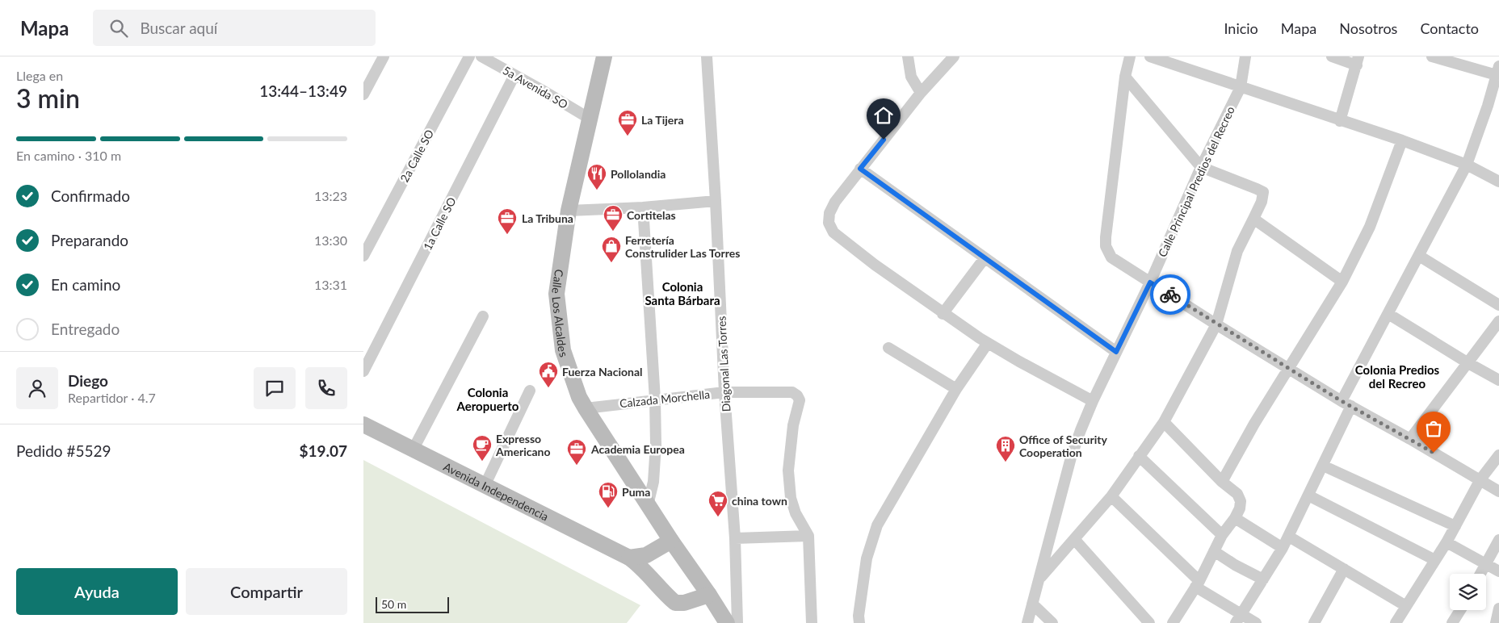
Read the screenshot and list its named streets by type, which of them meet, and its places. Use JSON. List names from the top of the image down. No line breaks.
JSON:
{"streets":{"main road":["Calle Los Alcaldes","Avenida Independencia"],"street":["5a Avenida SO","2a Calle SO","Calle Principal Predios del Recreo","1a Calle SO","Diagonal Las Torres","Calzada Morchella"]},"crossings":[["5a Avenida SO","1a Calle SO"],["5a Avenida SO","Calle Los Alcaldes"],["Calle Los Alcaldes","Calzada Morchella"],["Calle Los Alcaldes","Avenida Independencia"],["Diagonal Las Torres","Calzada Morchella"]],"districts":["Colonia Santa Bárbara","Colonia Predios del Recreo","Colonia Aeropuerto"],"places":{"office":["La Tijera","Cortitelas","La Tribuna","Academia Europea"],"restaurant":["Pollolandia"],"shop":["Ferretería Construlider Las Torres"],"public building":["Fuerza Nacional"],"cafe":["Expresso Americano"],"building":["Office of Security Cooperation"],"fuel station":["Puma"],"supermarket":["china town"]},"scale_bar":"50 m","page":{"header":"Mapa","search":"Buscar aquí","nav":["Inicio","Mapa","Nosotros","Contacto"],"heading":["3 min","Llega en","13:44–13:49"],"panel":["Diego","Repartidor · 4.7","Pedido #5529","$19.07"],"bar":"En camino · 310 m","list":[["Confirmado","13:23"],["Preparando","13:30"],["En camino","13:31"],"Entregado"],"buttons":["Ayuda","Compartir"],"scale":"50 m"}}
